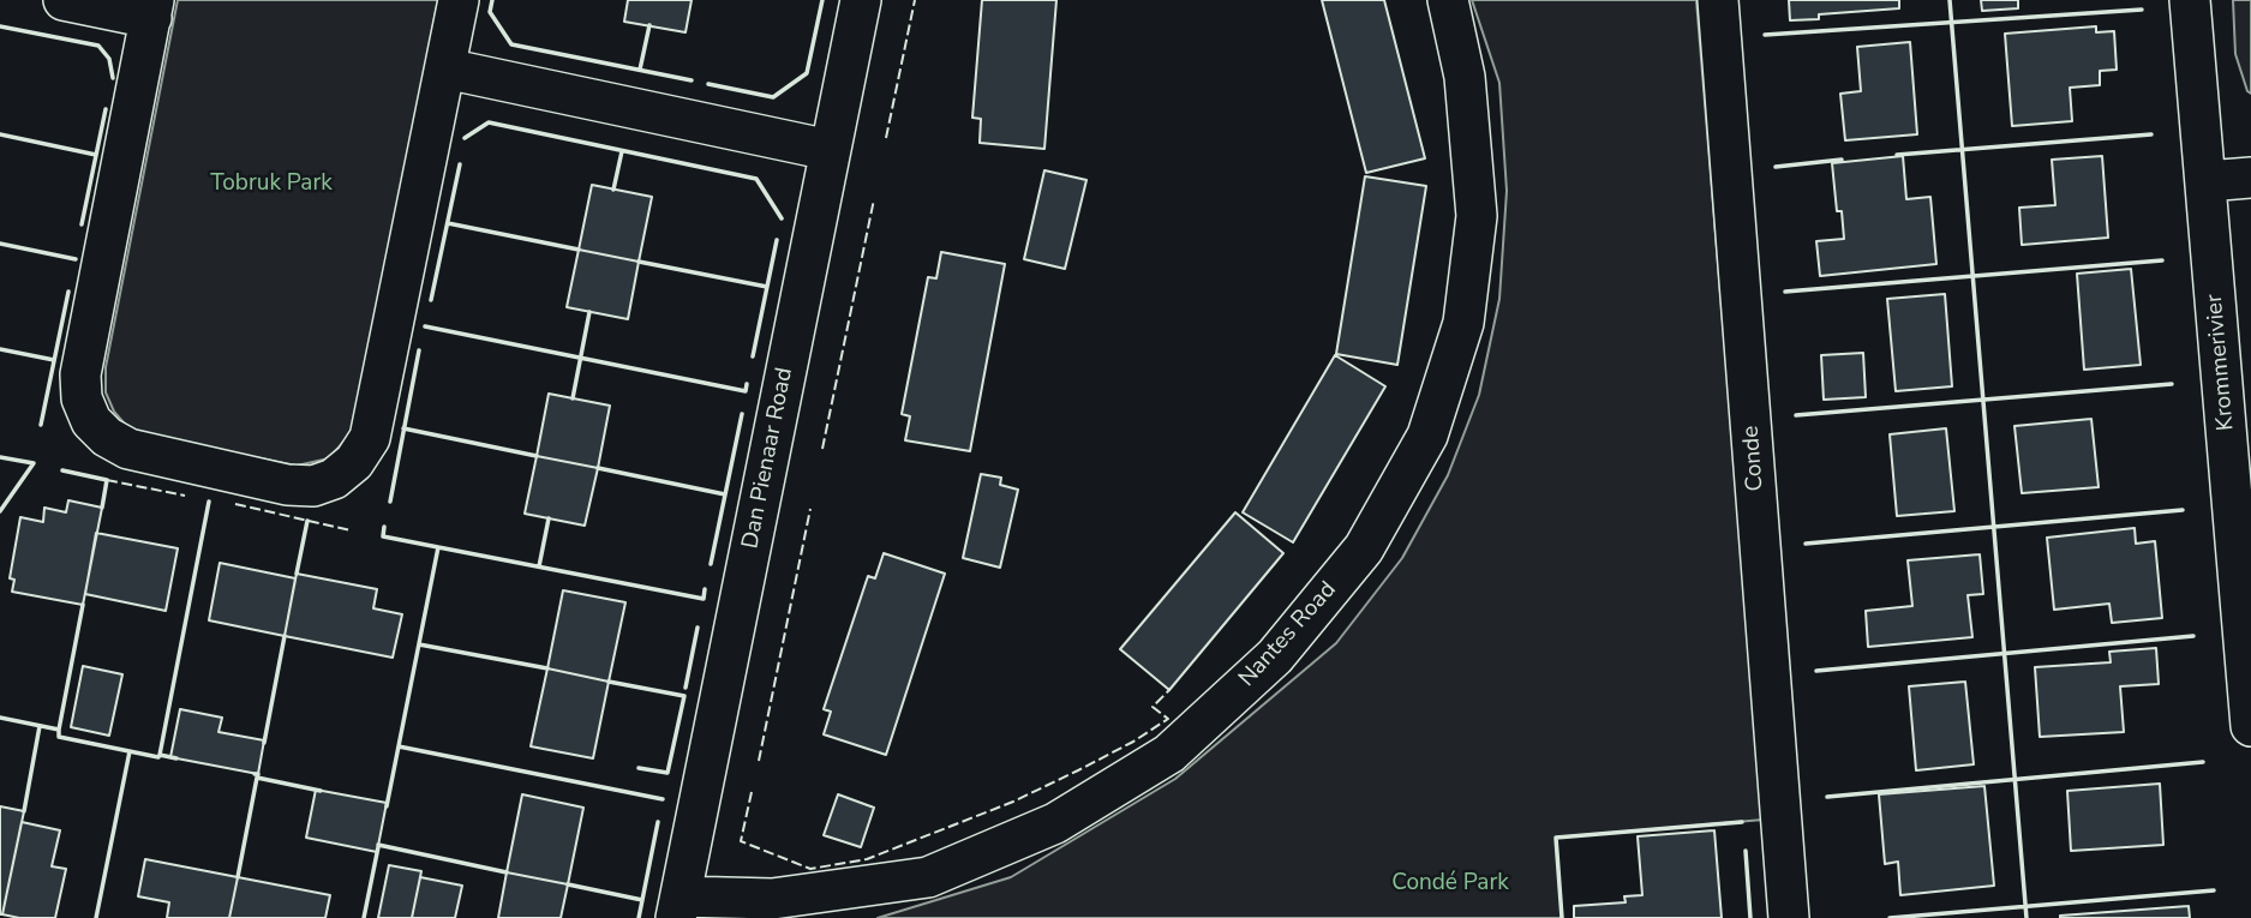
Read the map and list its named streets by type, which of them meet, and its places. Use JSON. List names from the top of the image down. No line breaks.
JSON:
{"streets":{"street":["Krommerivier","Dan Pienaar Road","Conde","Nantes Road"]},"crossings":[["Dan Pienaar Road","Nantes Road"]],"parks":["Tobruk Park","Condé Park"]}
